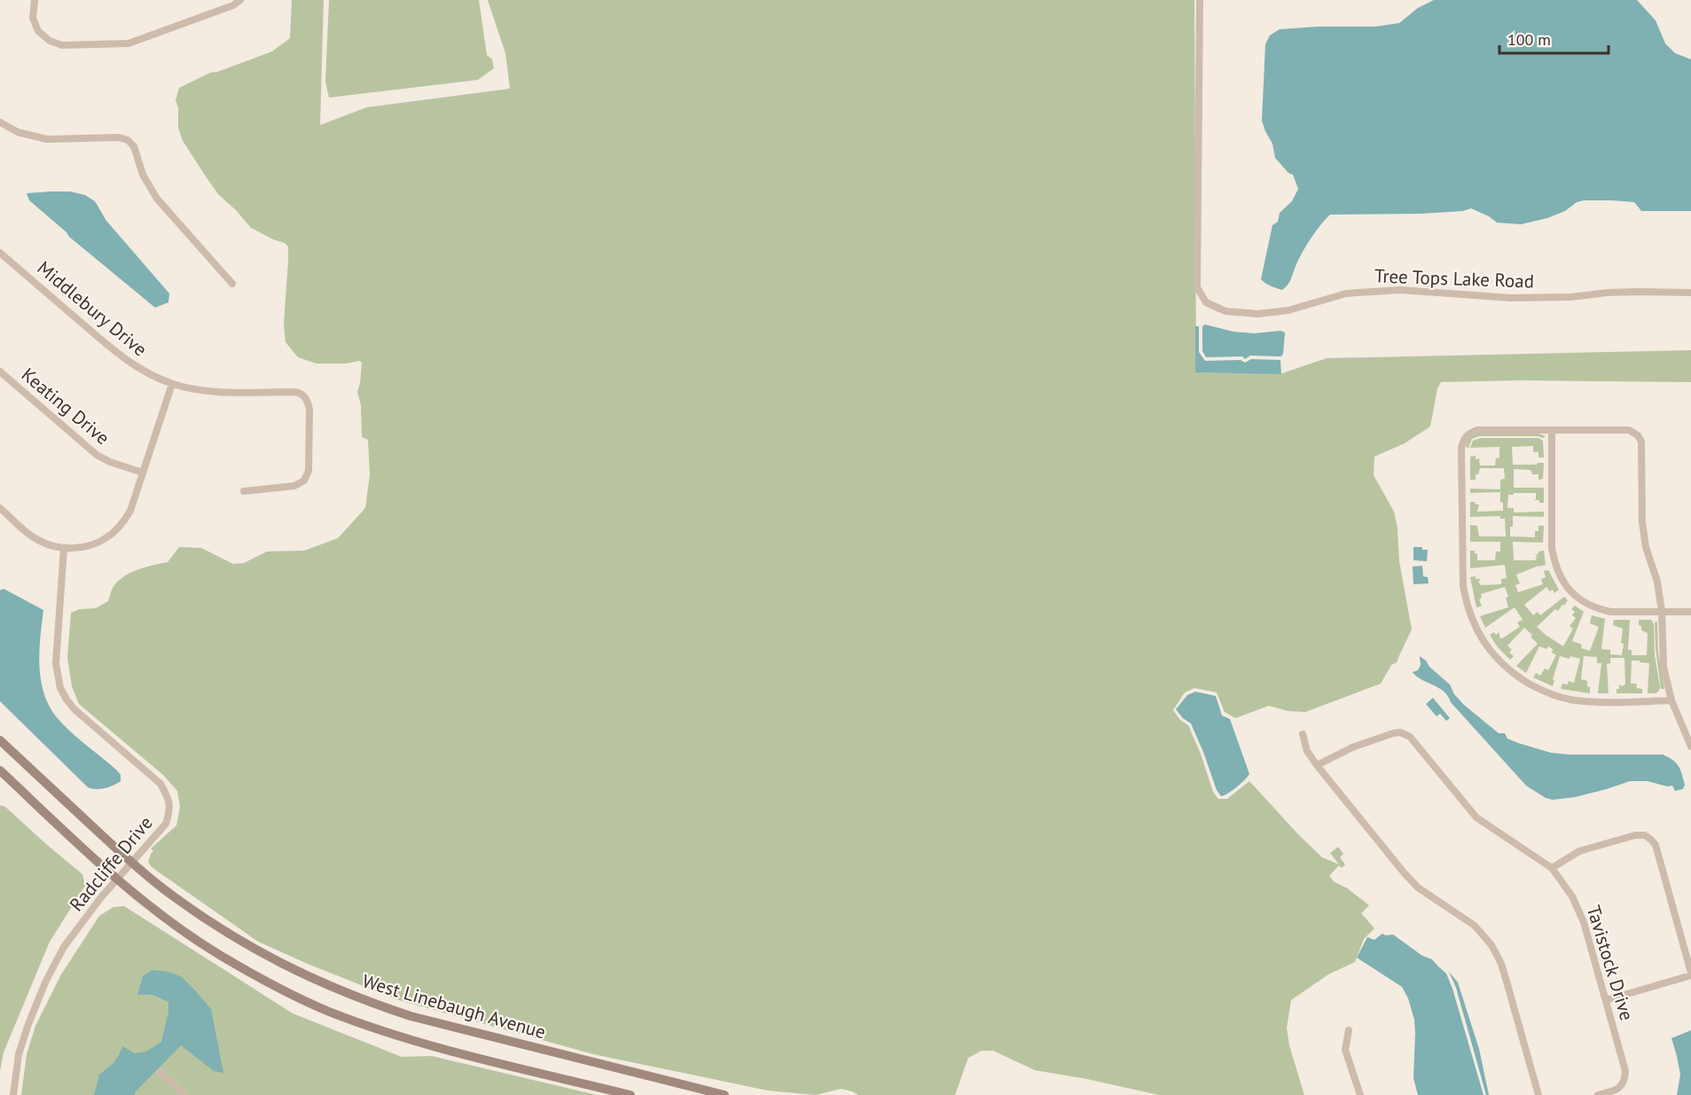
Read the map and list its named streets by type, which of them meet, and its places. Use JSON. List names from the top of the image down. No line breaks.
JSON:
{"streets":{"main road":["West Linebaugh Avenue"],"street":["Tree Tops Lake Road","Middlebury Drive","Keating Drive","Radcliffe Drive","Tavistock Drive"]},"crossings":[["Radcliffe Drive","West Linebaugh Avenue"]],"scale_bar":"100 m"}
